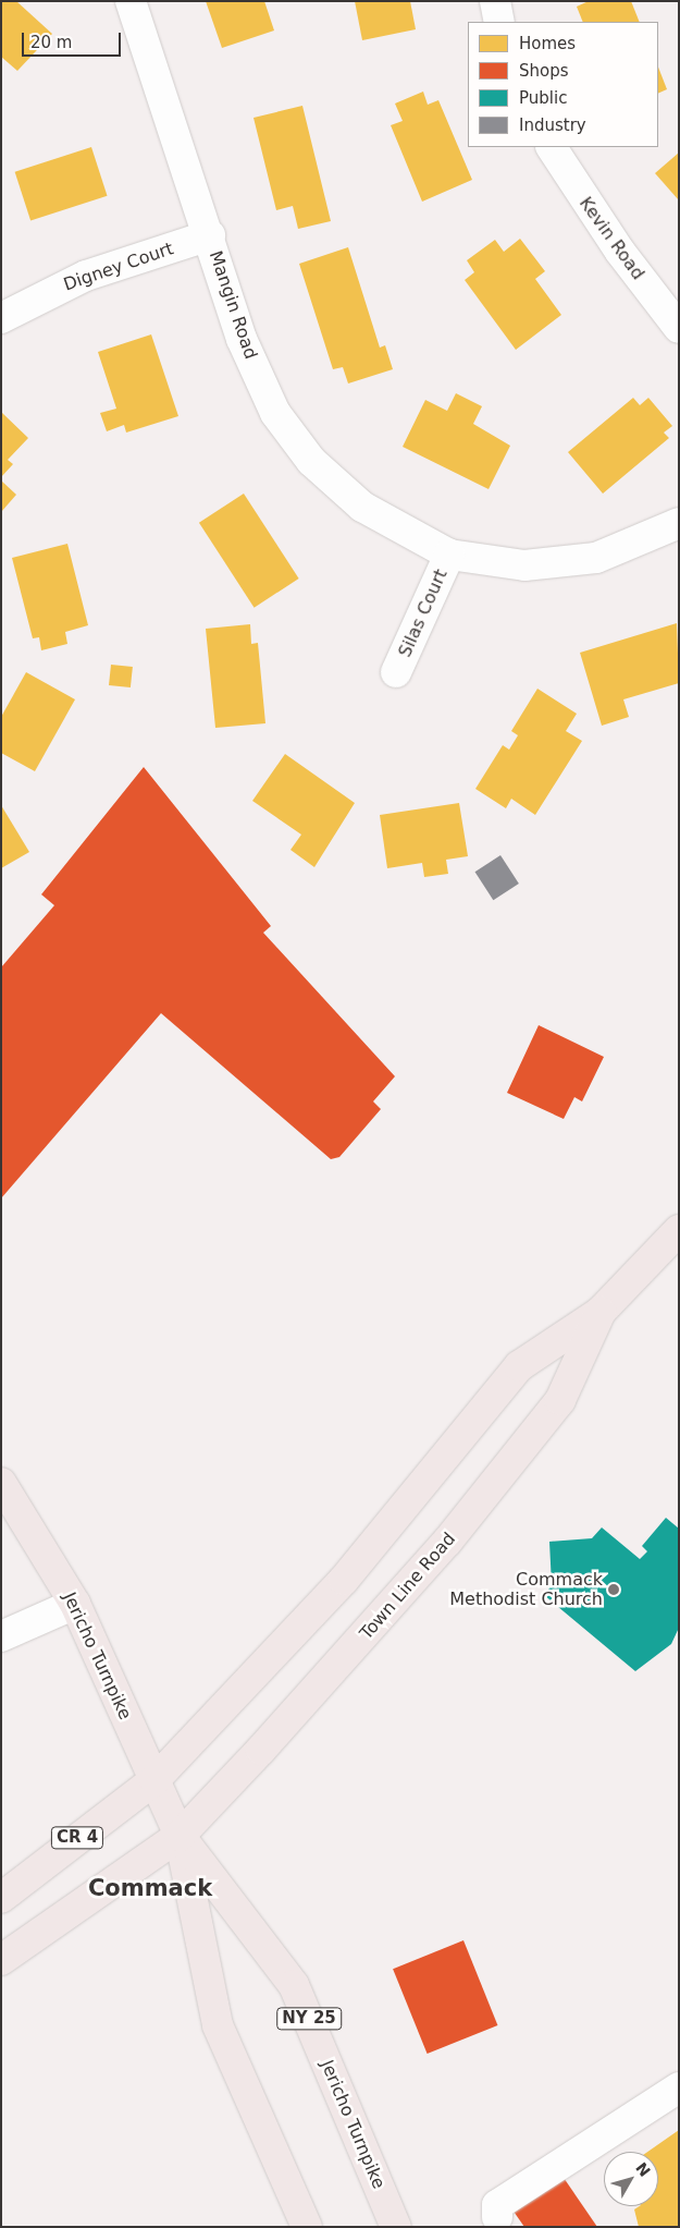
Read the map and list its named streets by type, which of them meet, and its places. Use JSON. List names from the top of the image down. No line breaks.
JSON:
{"streets":{"main road":["Town Line Road","Jericho Turnpike","CR 4","NY 25"],"street":["Kevin Road","Digney Court","Mangin Road","Silas Court"]},"crossings":[["Digney Court","Mangin Road"],["Mangin Road","Silas Court"],["Town Line Road","Jericho Turnpike"],["Town Line Road","CR 4"],["Jericho Turnpike","CR 4"]],"districts":["Commack"],"places":["Commack Methodist Church"],"legend":["Homes","Shops","Public","Industry"],"scale_bar":"20 m","north":"top right"}
